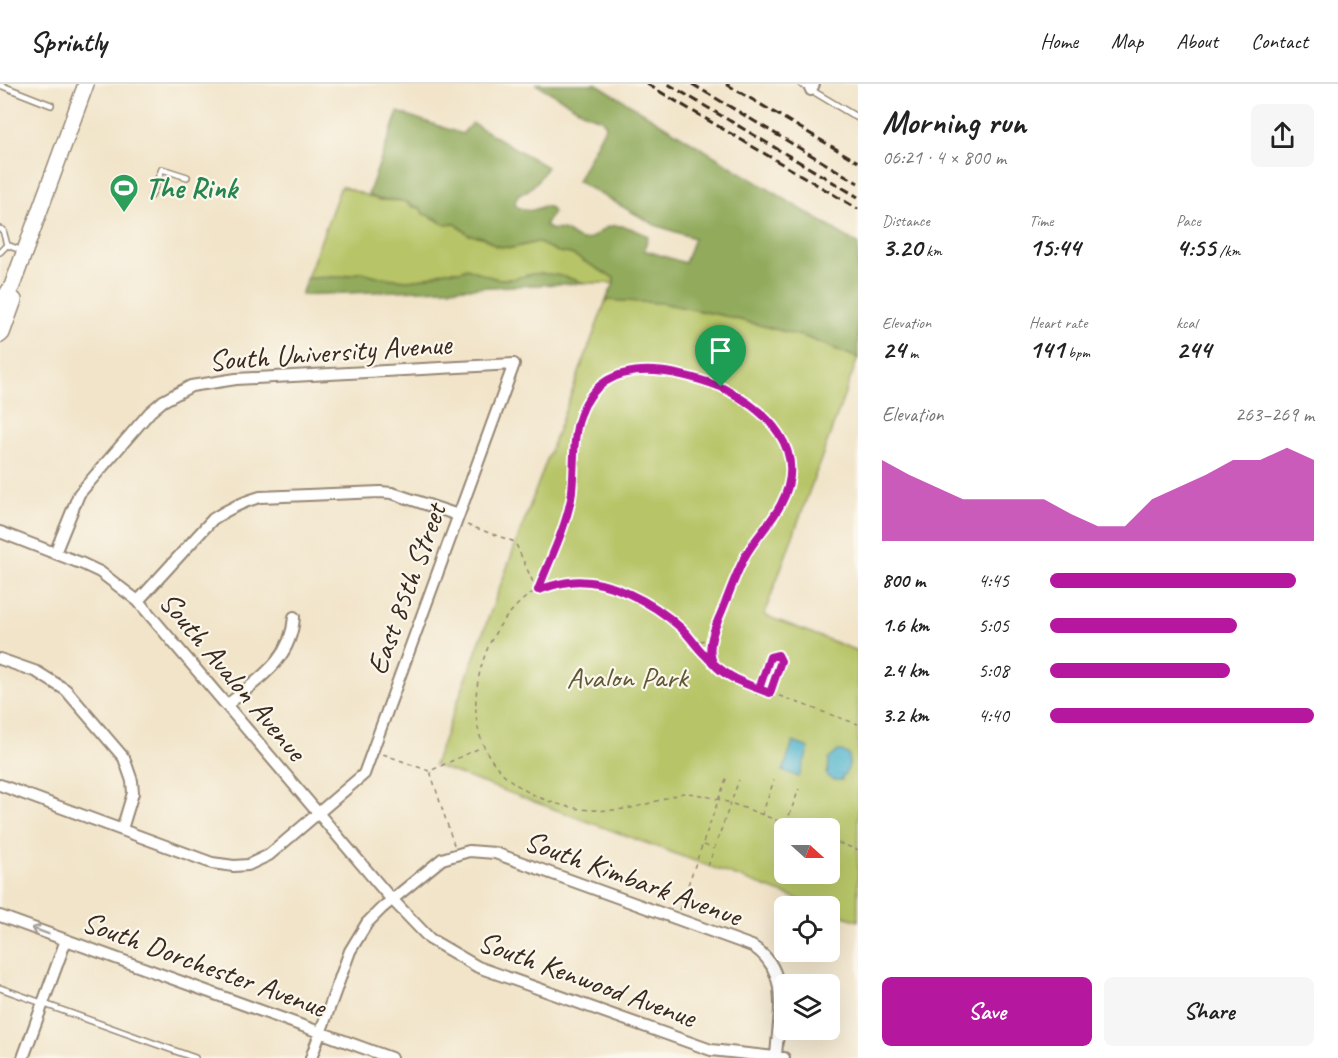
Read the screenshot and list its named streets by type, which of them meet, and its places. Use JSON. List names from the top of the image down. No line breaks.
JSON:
{"streets":{"street":["South University Avenue","East 85th Street","South Avalon Avenue","South Kimbark Avenue","South Dorchester Avenue","South Kenwood Avenue"]},"crossings":[["South University Avenue","East 85th Street"],["South University Avenue","South Avalon Avenue"],["East 85th Street","South Avalon Avenue"],["South Avalon Avenue","South Kimbark Avenue"],["South Avalon Avenue","South Kenwood Avenue"],["South Kimbark Avenue","South Kenwood Avenue"]],"parks":["Avalon Park"],"places":{"sports":["The Rink"]},"north":"right","page":{"header":"Sprintly","nav":["Home","Map","About","Contact"],"heading":["Morning run","06:21 · 4 × 800 m"],"stats":[["Distance","3.20 km"],["Time","15:44"],["Pace","4:55 /km"],["Elevation","24 m"],["Heart rate","141 bpm"],["kcal","244"]],"chart":["Elevation","263–269 m"],"list":[{"name":"800 m","note":"4:45"},{"name":"1.6 km","note":"5:05"},{"name":"2.4 km","note":"5:08"},{"name":"3.2 km","note":"4:40"}],"buttons":["Save","Share"]}}
